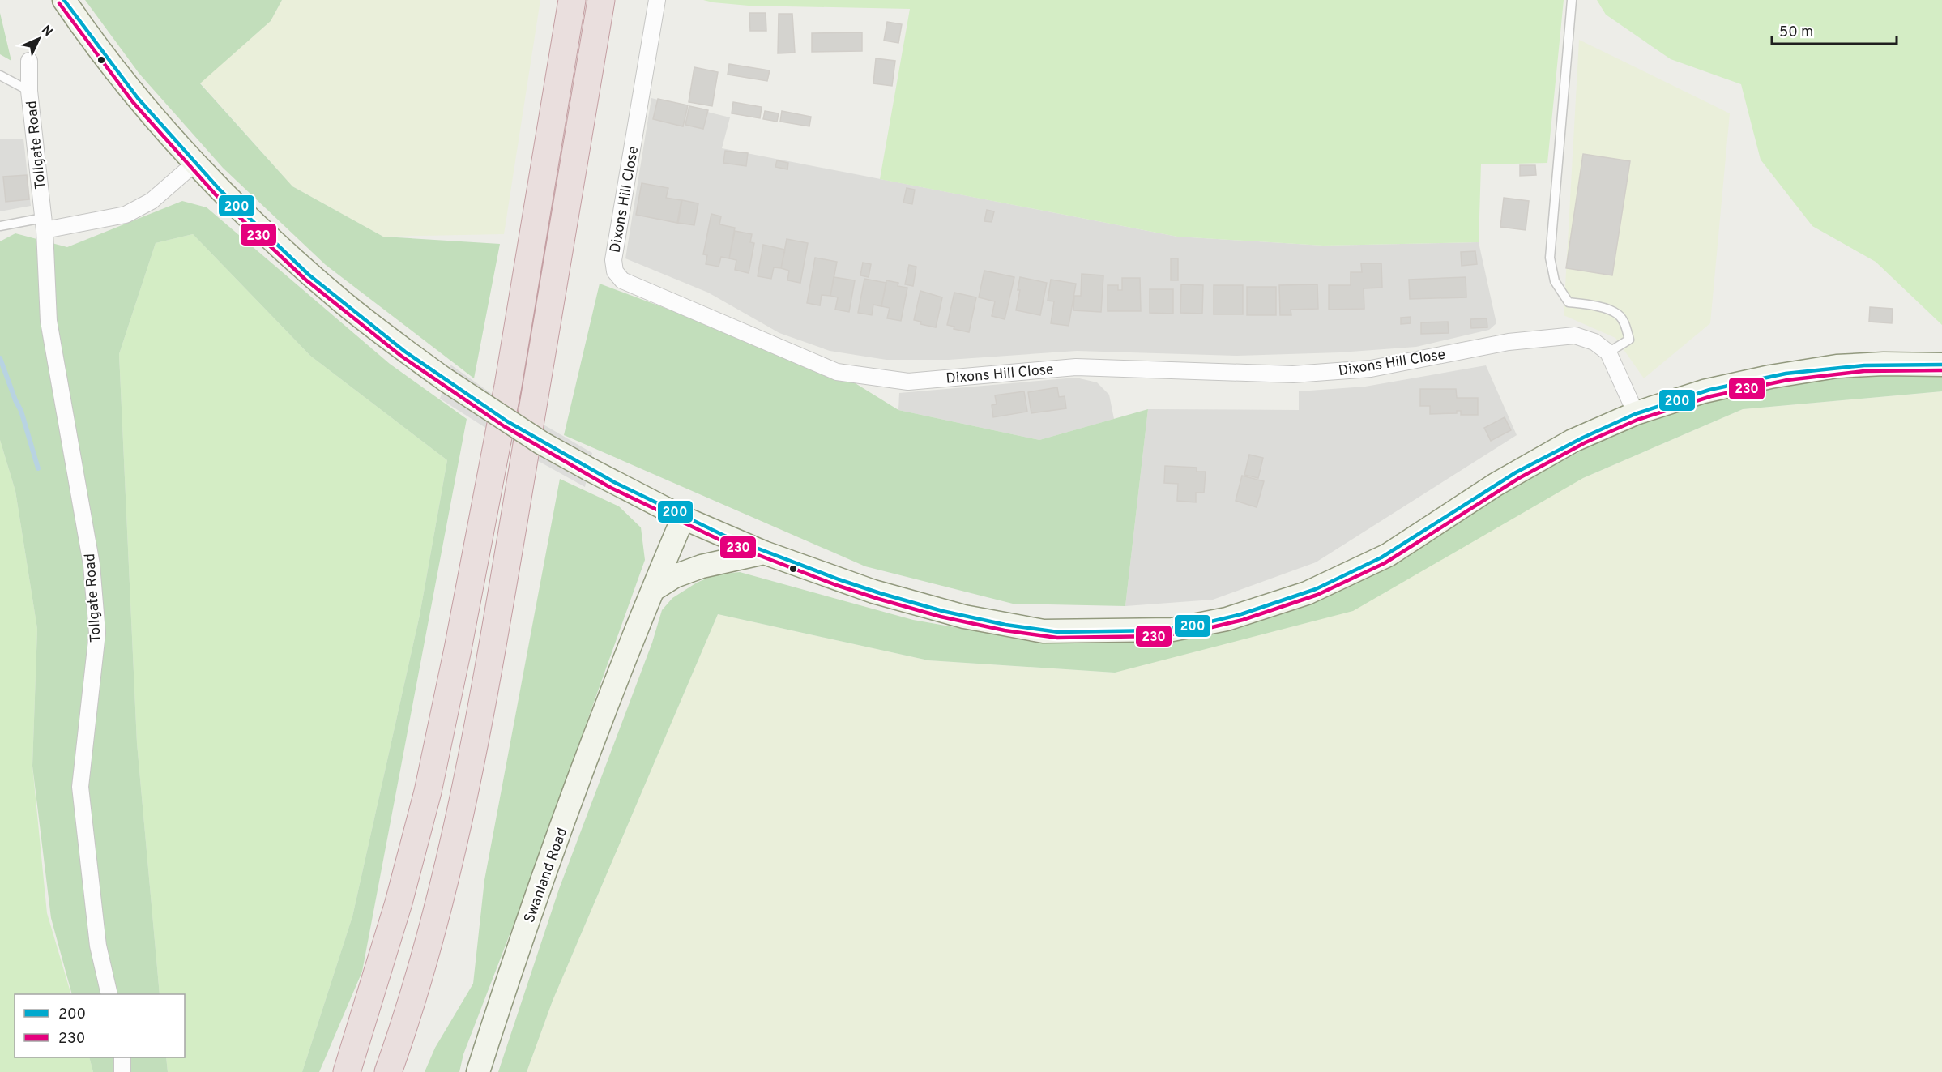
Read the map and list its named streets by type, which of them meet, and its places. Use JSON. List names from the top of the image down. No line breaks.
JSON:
{"streets":{"street":["Tollgate Road","Dixons Hill Close","Swanland Road"]},"lines":["transit line 200","transit line 230"],"legend":["200","230"],"scale_bar":"50 m","north":"top right"}
